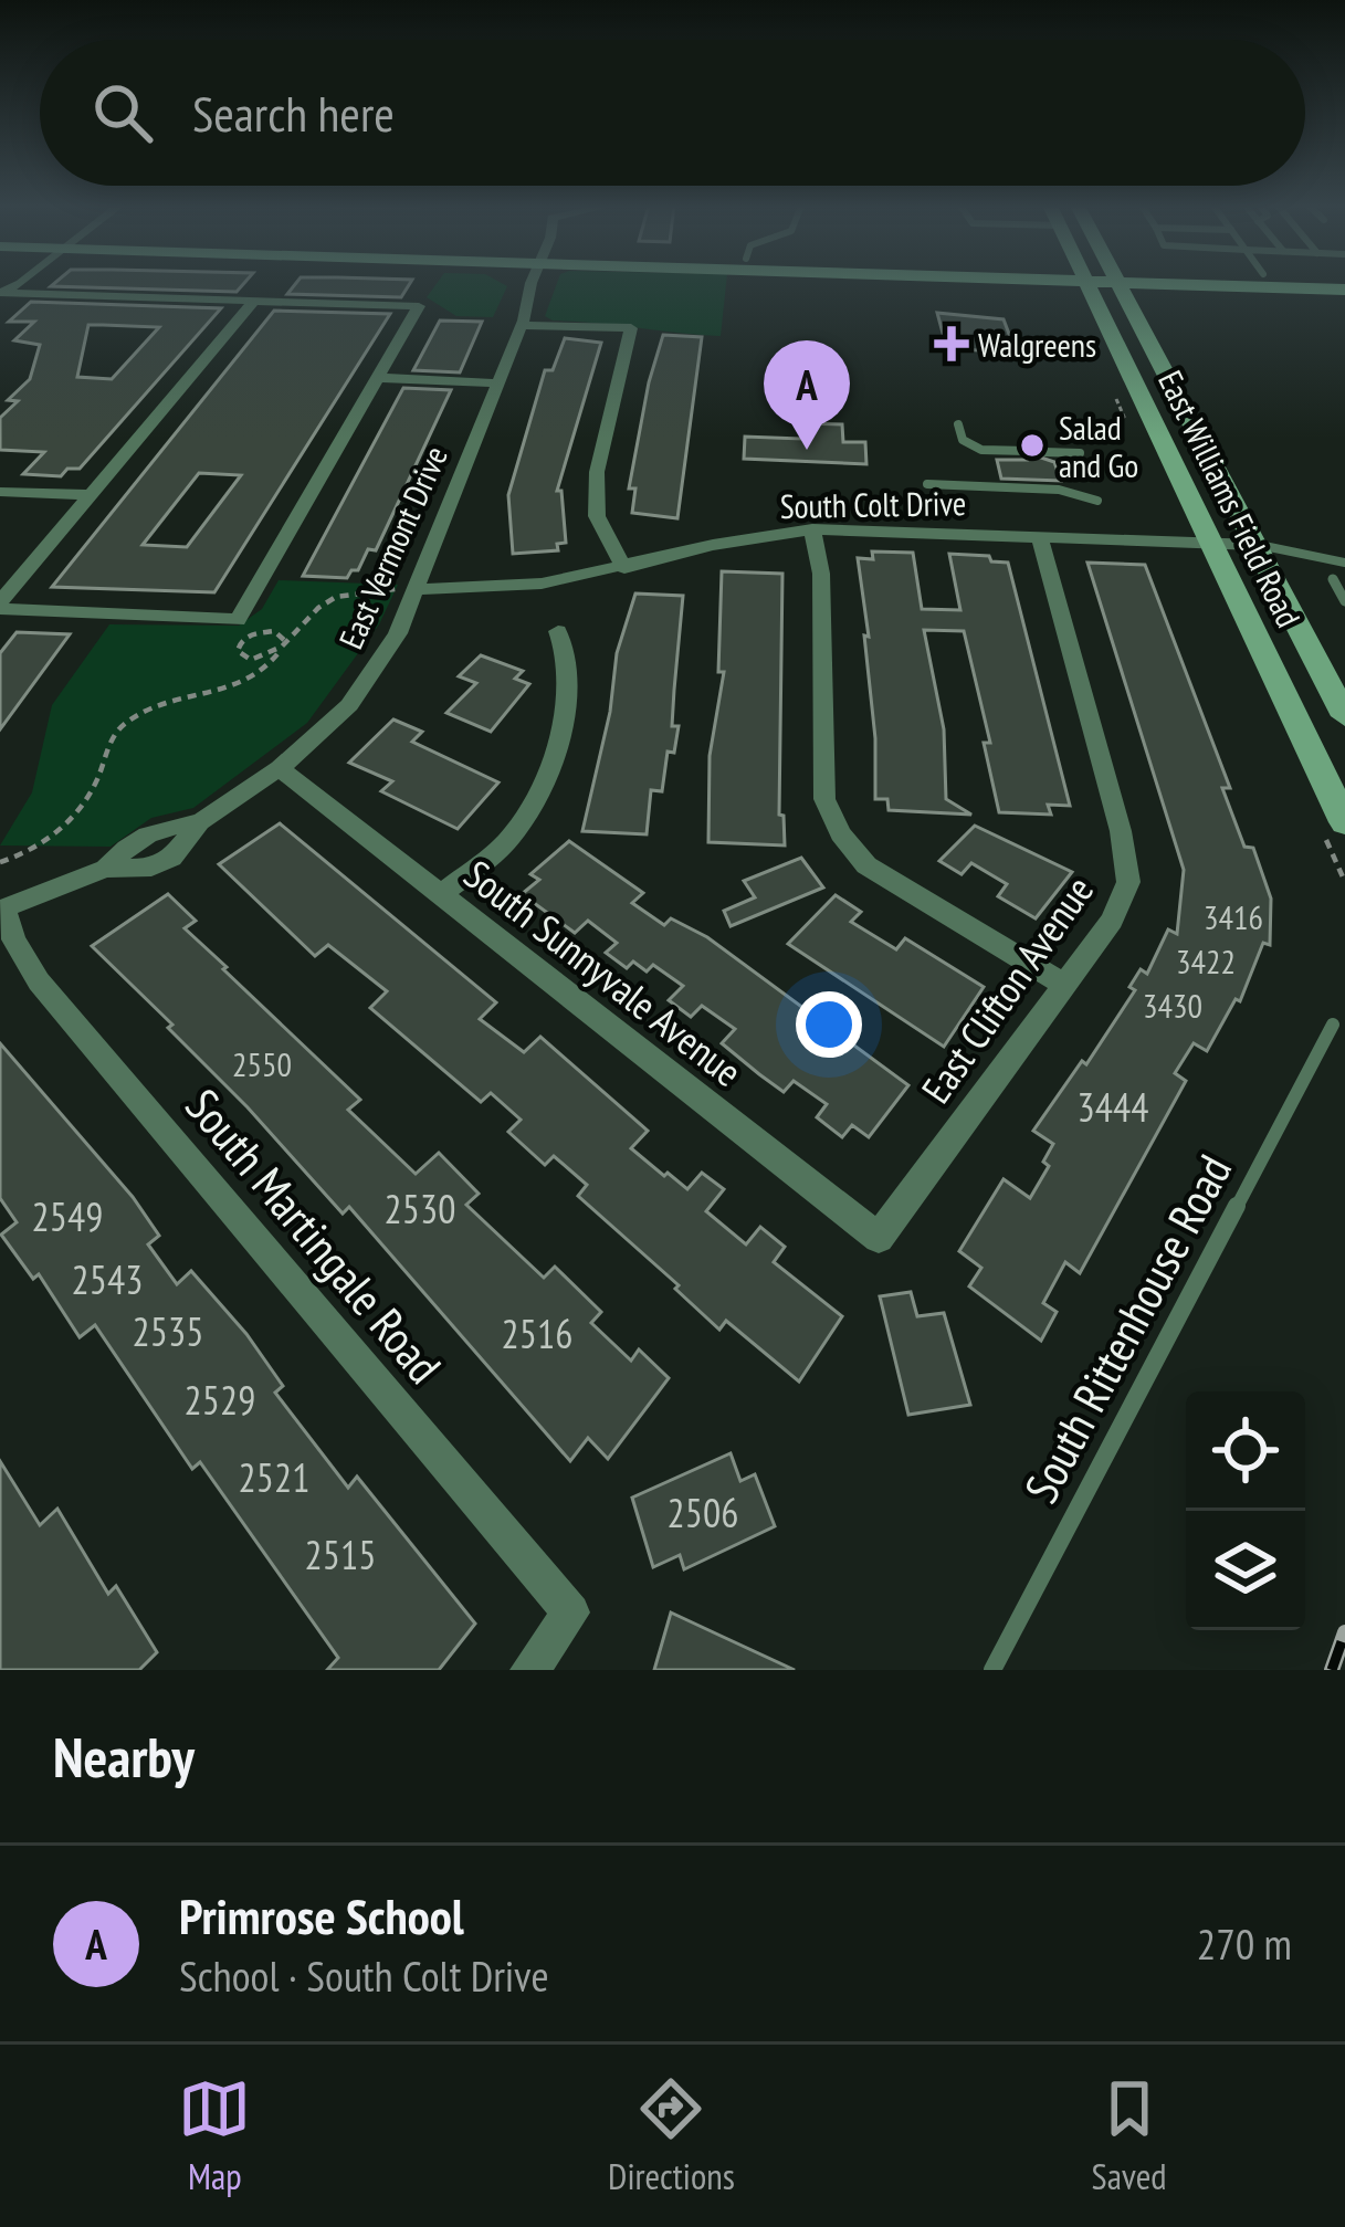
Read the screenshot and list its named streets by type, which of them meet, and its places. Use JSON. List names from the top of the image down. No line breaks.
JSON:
{"streets":{"main road":["East Williams Field Road"],"street":["South Colt Drive","East Vermont Drive","South Sunnyvale Avenue","East Clifton Avenue","South Martingale Road"],"lane":["South Rittenhouse Road"]},"crossings":[["East Williams Field Road","South Colt Drive"],["South Colt Drive","East Vermont Drive"],["South Colt Drive","East Clifton Avenue"],["East Vermont Drive","South Sunnyvale Avenue"],["East Vermont Drive","South Martingale Road"],["South Sunnyvale Avenue","East Clifton Avenue"]],"places":{"health":["Walgreens"],"other":["Salad and Go"]},"house_numbers":["3416","3422","3430","2550","3444","2530","2549","2543","2535","2516","2529","2521","2506","2515"],"page":{"search":"Search here","pins":"A","heading":"Nearby","list":[{"mark":"A","name":"Primrose School","note":"School · South Colt Drive","value":"270 m"}],"nav":["Map","Directions","Saved"]}}
